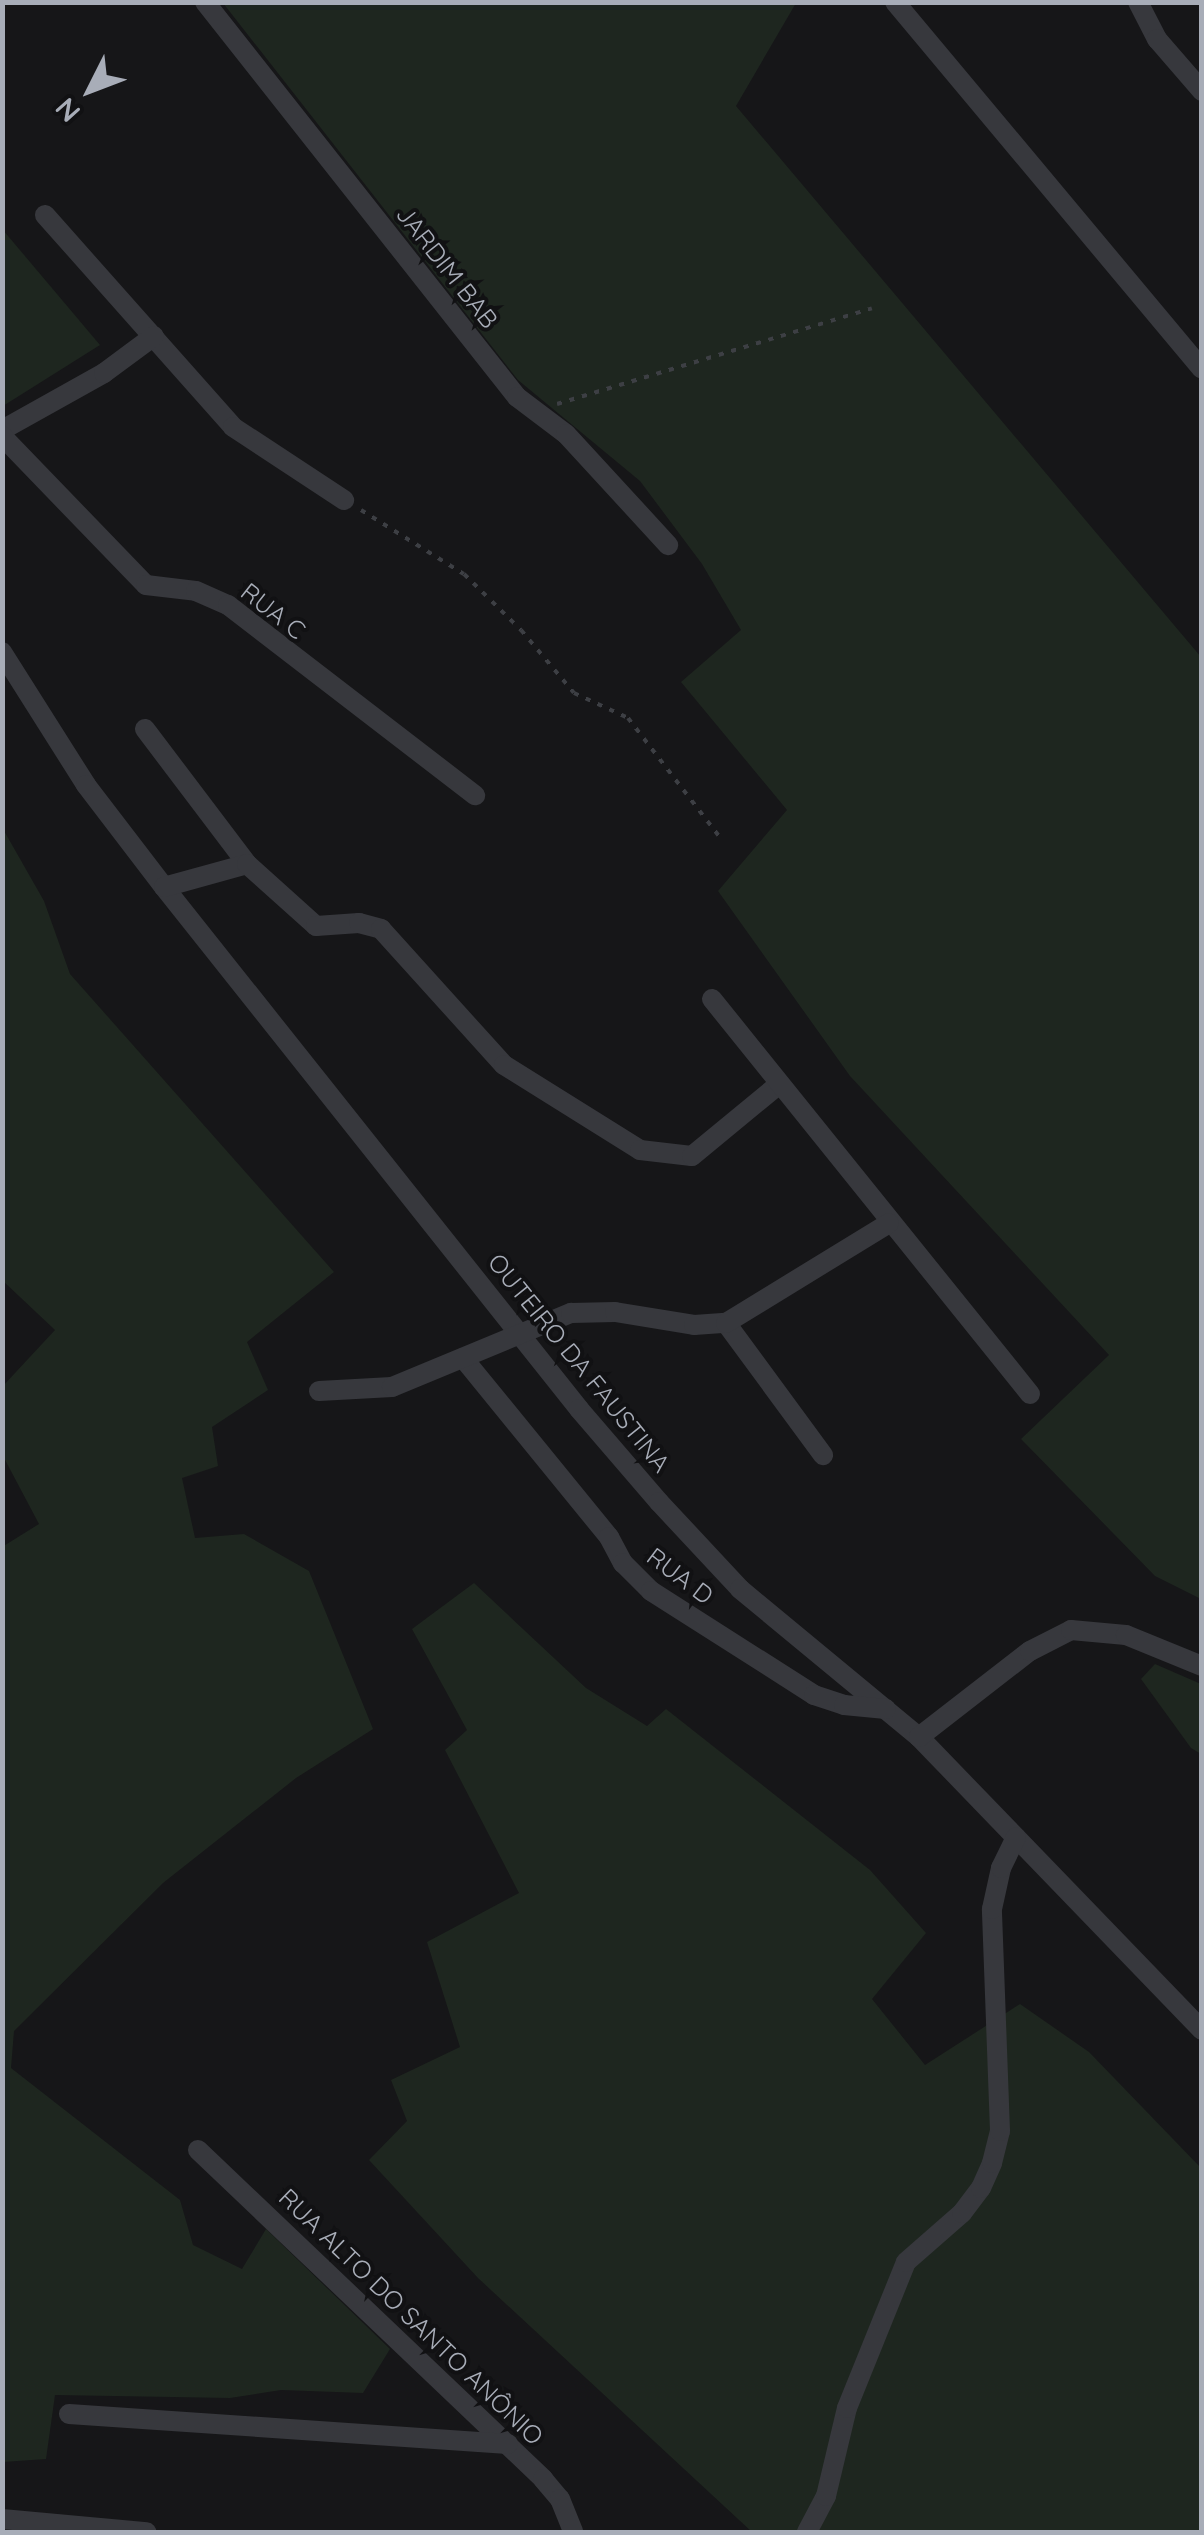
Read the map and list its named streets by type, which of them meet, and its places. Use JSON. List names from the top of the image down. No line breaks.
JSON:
{"streets":{"street":["JARDIM BAB","RUA C","OUTEIRO DA FAUSTINA","RUA D","RUA ALTO DO SANTO ANÔNIO"]},"crossings":[["OUTEIRO DA FAUSTINA","RUA D"]],"north":"bottom left"}
